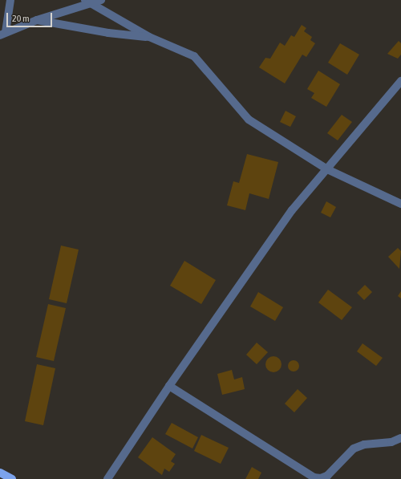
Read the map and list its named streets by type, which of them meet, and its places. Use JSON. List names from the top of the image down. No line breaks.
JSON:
{"scale_bar":"20 m"}
